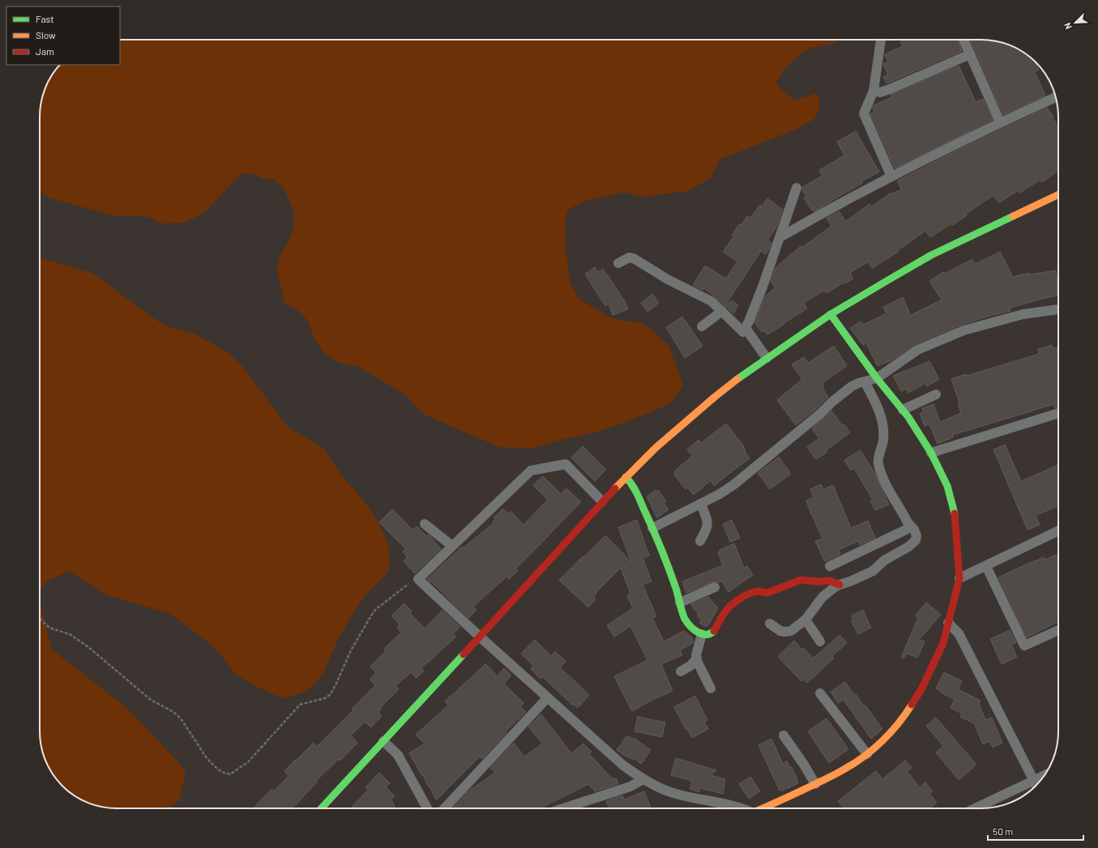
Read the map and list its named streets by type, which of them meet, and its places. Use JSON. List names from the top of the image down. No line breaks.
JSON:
{"legend":["Fast","Slow","Jam"],"scale_bar":"50 m","north":"bottom left"}
